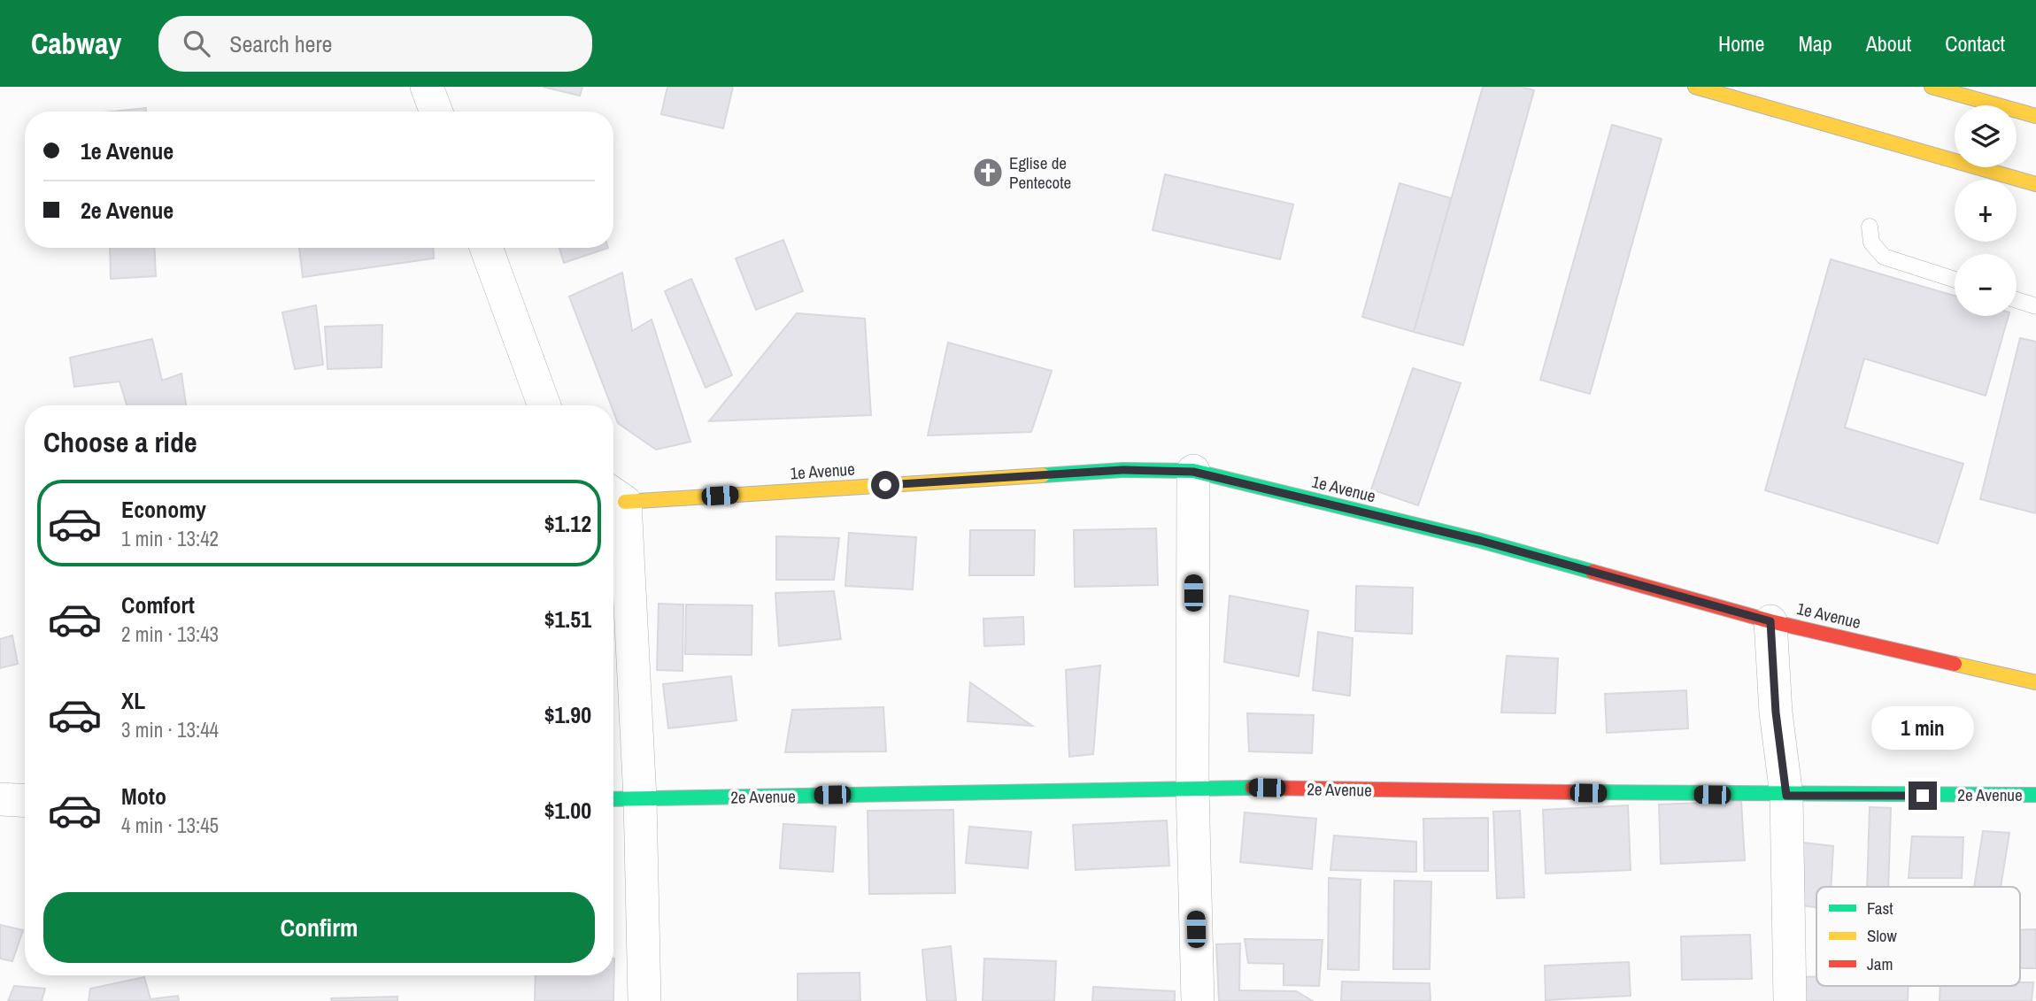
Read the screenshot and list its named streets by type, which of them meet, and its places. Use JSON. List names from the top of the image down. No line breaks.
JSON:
{"streets":{"main road":["1e Avenue","2e Avenue"]},"places":{"church":["Eglise de Pentecote"]},"legend":["Fast","Slow","Jam"],"page":{"header":"Cabway","search":"Search here","nav":["Home","Map","About","Contact"],"map_buttons":["+","−"],"banner":["1e Avenue","2e Avenue"],"heading":"Choose a ride","list":[{"name":"Economy","note":"1 min · 13:42","value":"$1.12"},{"name":"Comfort","note":"2 min · 13:43","value":"$1.51"},{"name":"XL","note":"3 min · 13:44","value":"$1.90"},{"name":"Moto","note":"4 min · 13:45","value":"$1.00"}],"bubble":"1 min","buttons":"Confirm"}}
